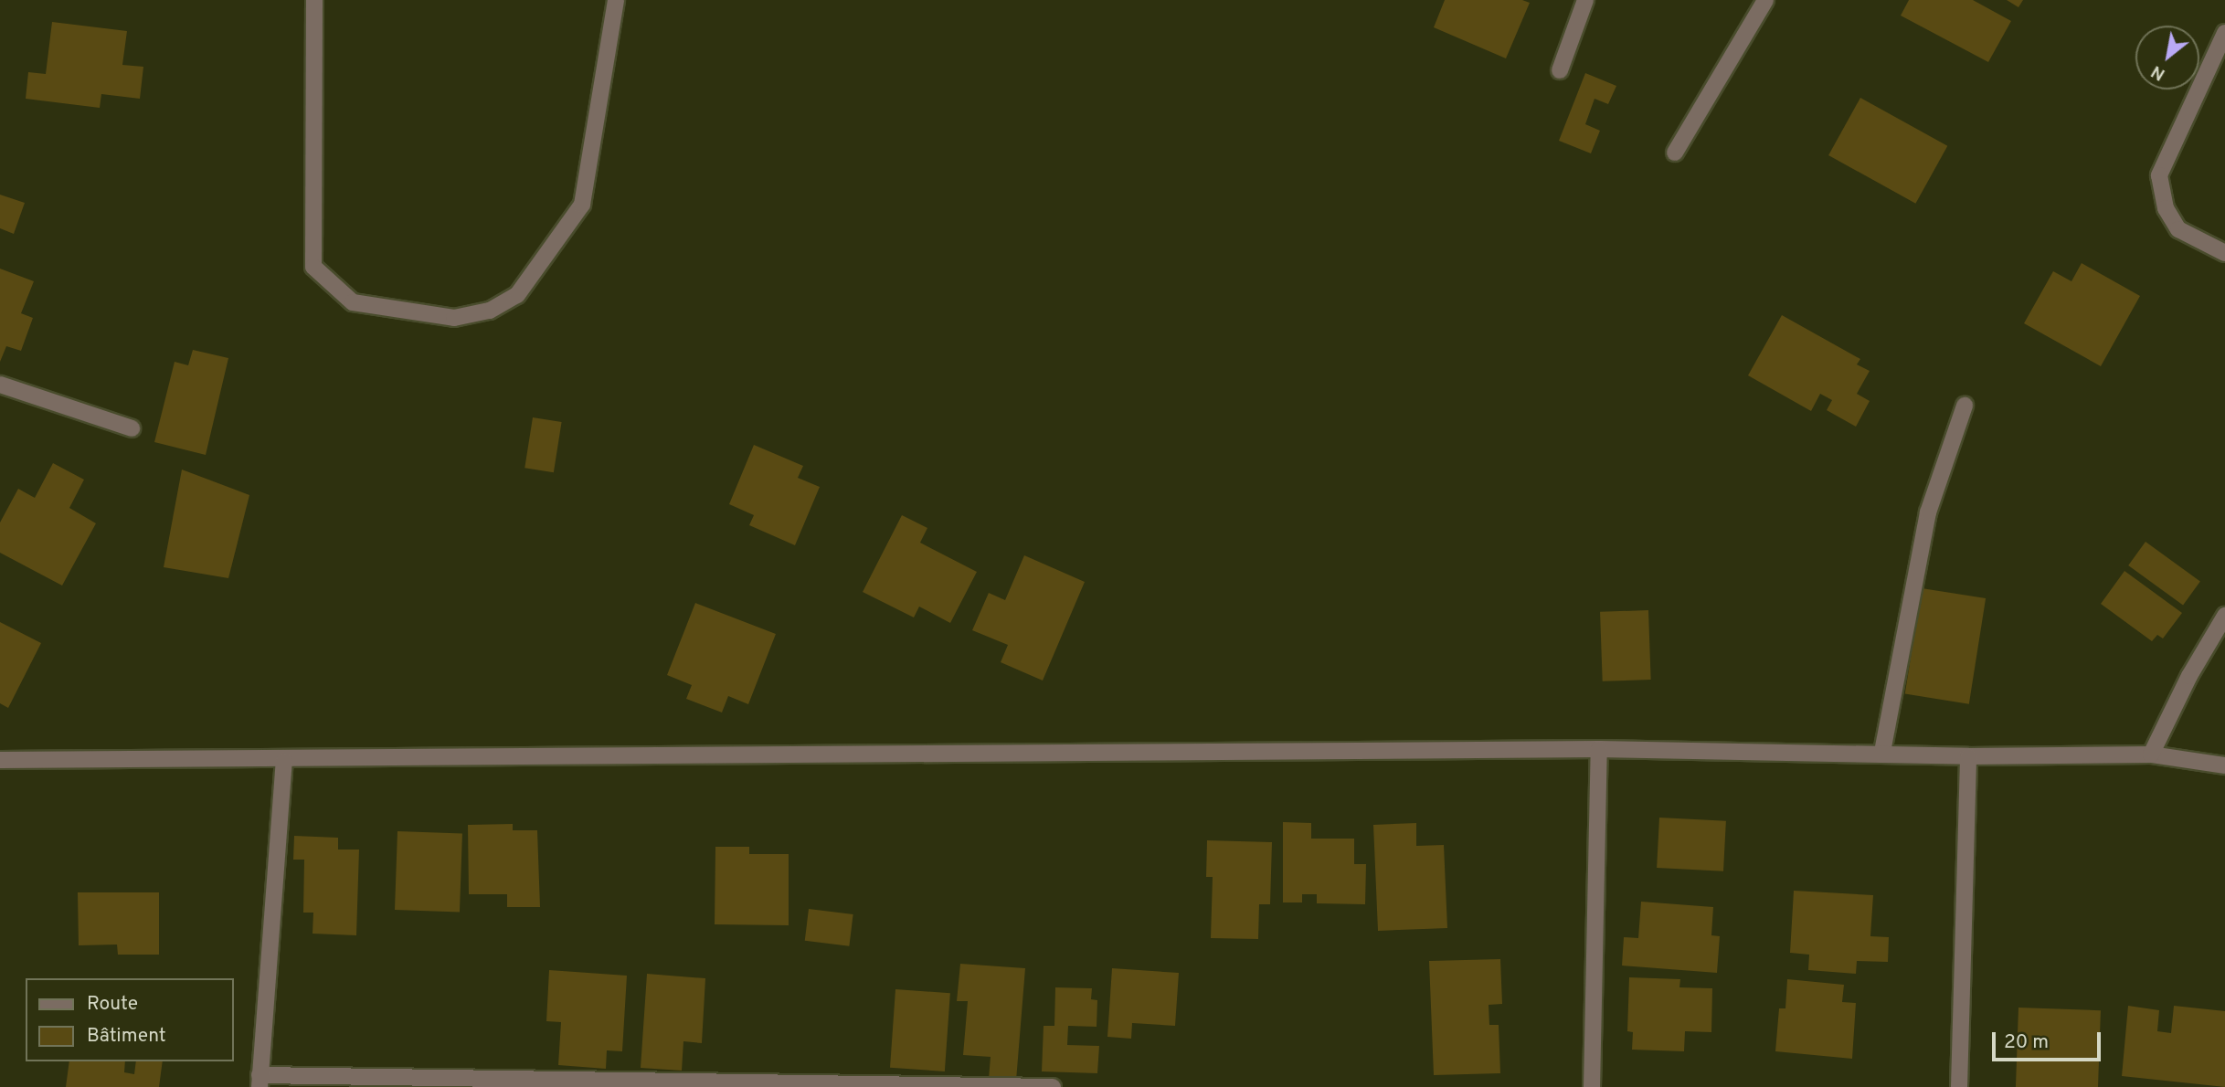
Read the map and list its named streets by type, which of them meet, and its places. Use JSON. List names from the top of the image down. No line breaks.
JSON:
{"legend":["Route","Bâtiment"],"scale_bar":"20 m","north":"bottom left"}
